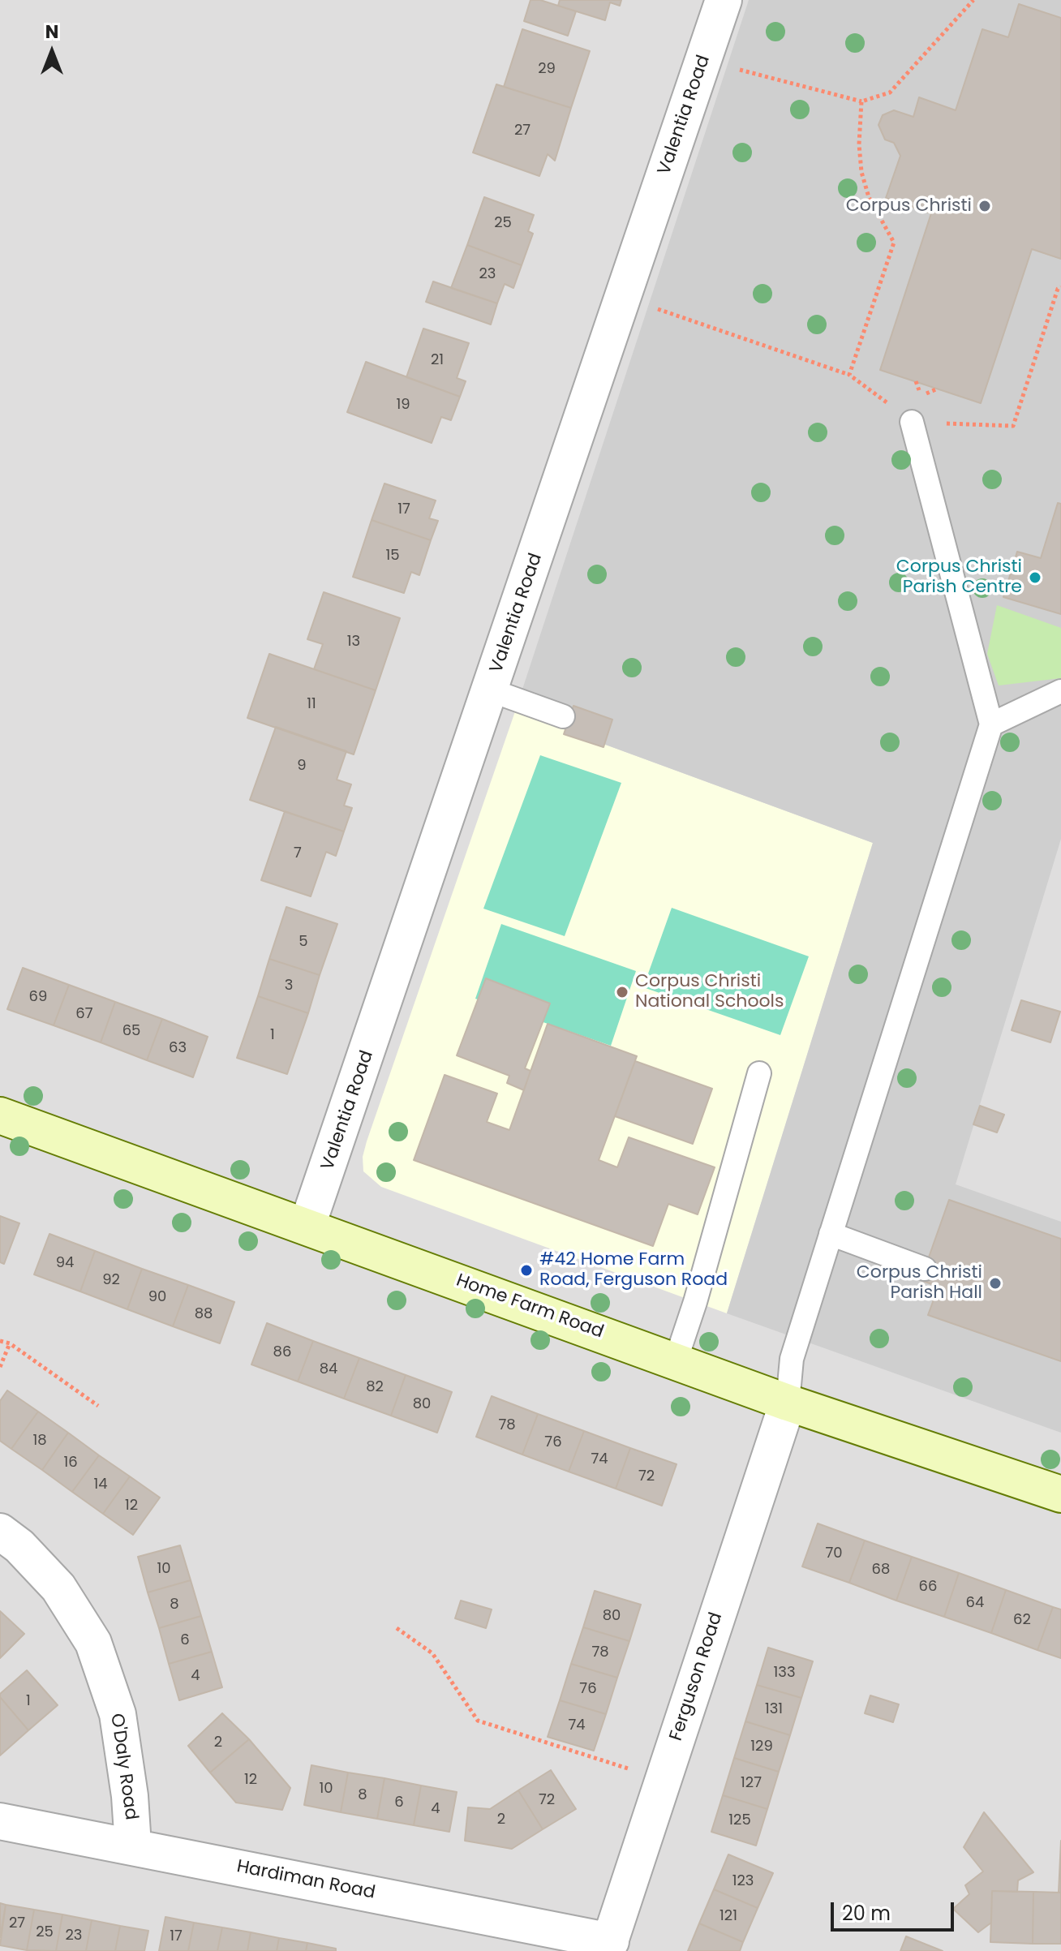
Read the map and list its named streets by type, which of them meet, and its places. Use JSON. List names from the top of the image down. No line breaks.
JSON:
{"streets":{"street":["Valentia Road","Home Farm Road","Ferguson Road","O'Daly Road","Hardiman Road"]},"crossings":[["Valentia Road","Home Farm Road"],["Home Farm Road","Ferguson Road"],["Ferguson Road","Hardiman Road"],["O'Daly Road","Hardiman Road"]],"places":["Corpus Christi","Corpus Christi Parish Centre","Corpus Christi National Schools","#42 Home Farm Road, Ferguson Road","Corpus Christi Parish Hall"],"house_numbers":["29","27","25","23","21","19","17","15","13","11","9","7","5","3","69","67","65","1","63","94","92","90","88","86","84","82","80","78","18","76","74","16","72","14","12","70","10","68","66","64","8","80","62","6","78","133","4","76","1","131","74","2","129","12","127","10","8","72","6","4","2","125","123","121","27","25","23","17"],"scale_bar":"20 m","north":"top"}
